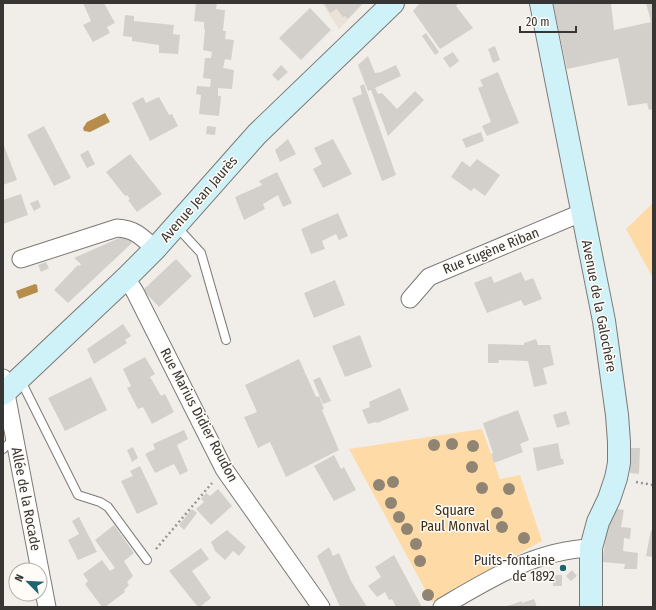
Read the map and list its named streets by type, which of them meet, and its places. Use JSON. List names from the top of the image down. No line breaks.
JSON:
{"streets":{"main road":["Avenue Jean Jaurès","Avenue de la Galochère"],"street":["Rue Eugène Riban","Rue Marius Didier Roudon","Allée de la Rocade"]},"crossings":[["Avenue Jean Jaurès","Rue Marius Didier Roudon"],["Avenue Jean Jaurès","Allée de la Rocade"],["Rue Eugène Riban","Avenue de la Galochère"]],"parks":["Square Paul Monval"],"places":["Puits-fontaine de 1892"],"scale_bar":"20 m","north":"top left"}
